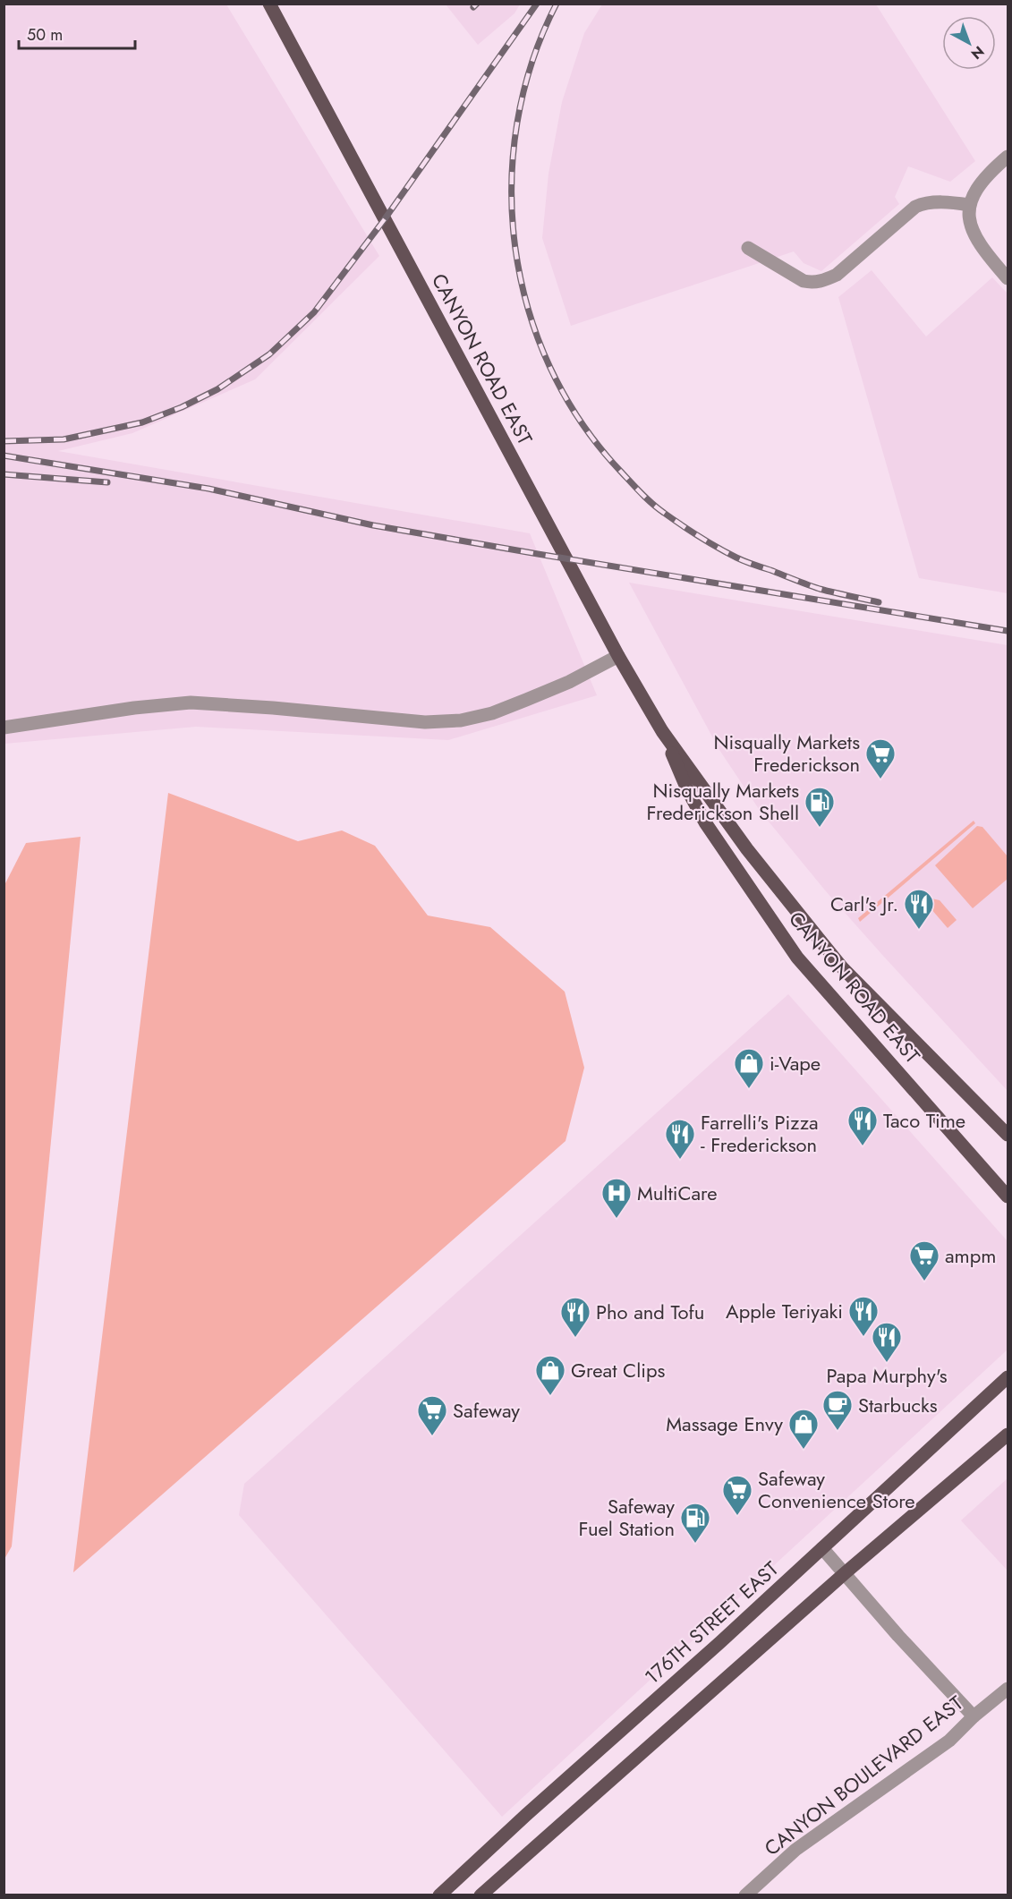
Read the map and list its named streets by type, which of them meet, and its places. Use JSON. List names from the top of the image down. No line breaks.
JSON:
{"streets":{"main road":["CANYON ROAD EAST","176TH STREET EAST"],"street":["CANYON BOULEVARD EAST"]},"places":{"supermarket":["Nisqually Markets Frederickson","ampm","Safeway","Safeway Convenience Store"],"fuel station":["Nisqually Markets Frederickson Shell","Safeway Fuel Station"],"restaurant":["Carl's Jr.","Taco Time","Farrelli's Pizza - Frederickson","Apple Teriyaki","Pho and Tofu","Papa Murphy's"],"shop":["i-Vape","Great Clips","Massage Envy"],"hospital":["MultiCare"],"cafe":["Starbucks"]},"scale_bar":"50 m","north":"bottom right"}
